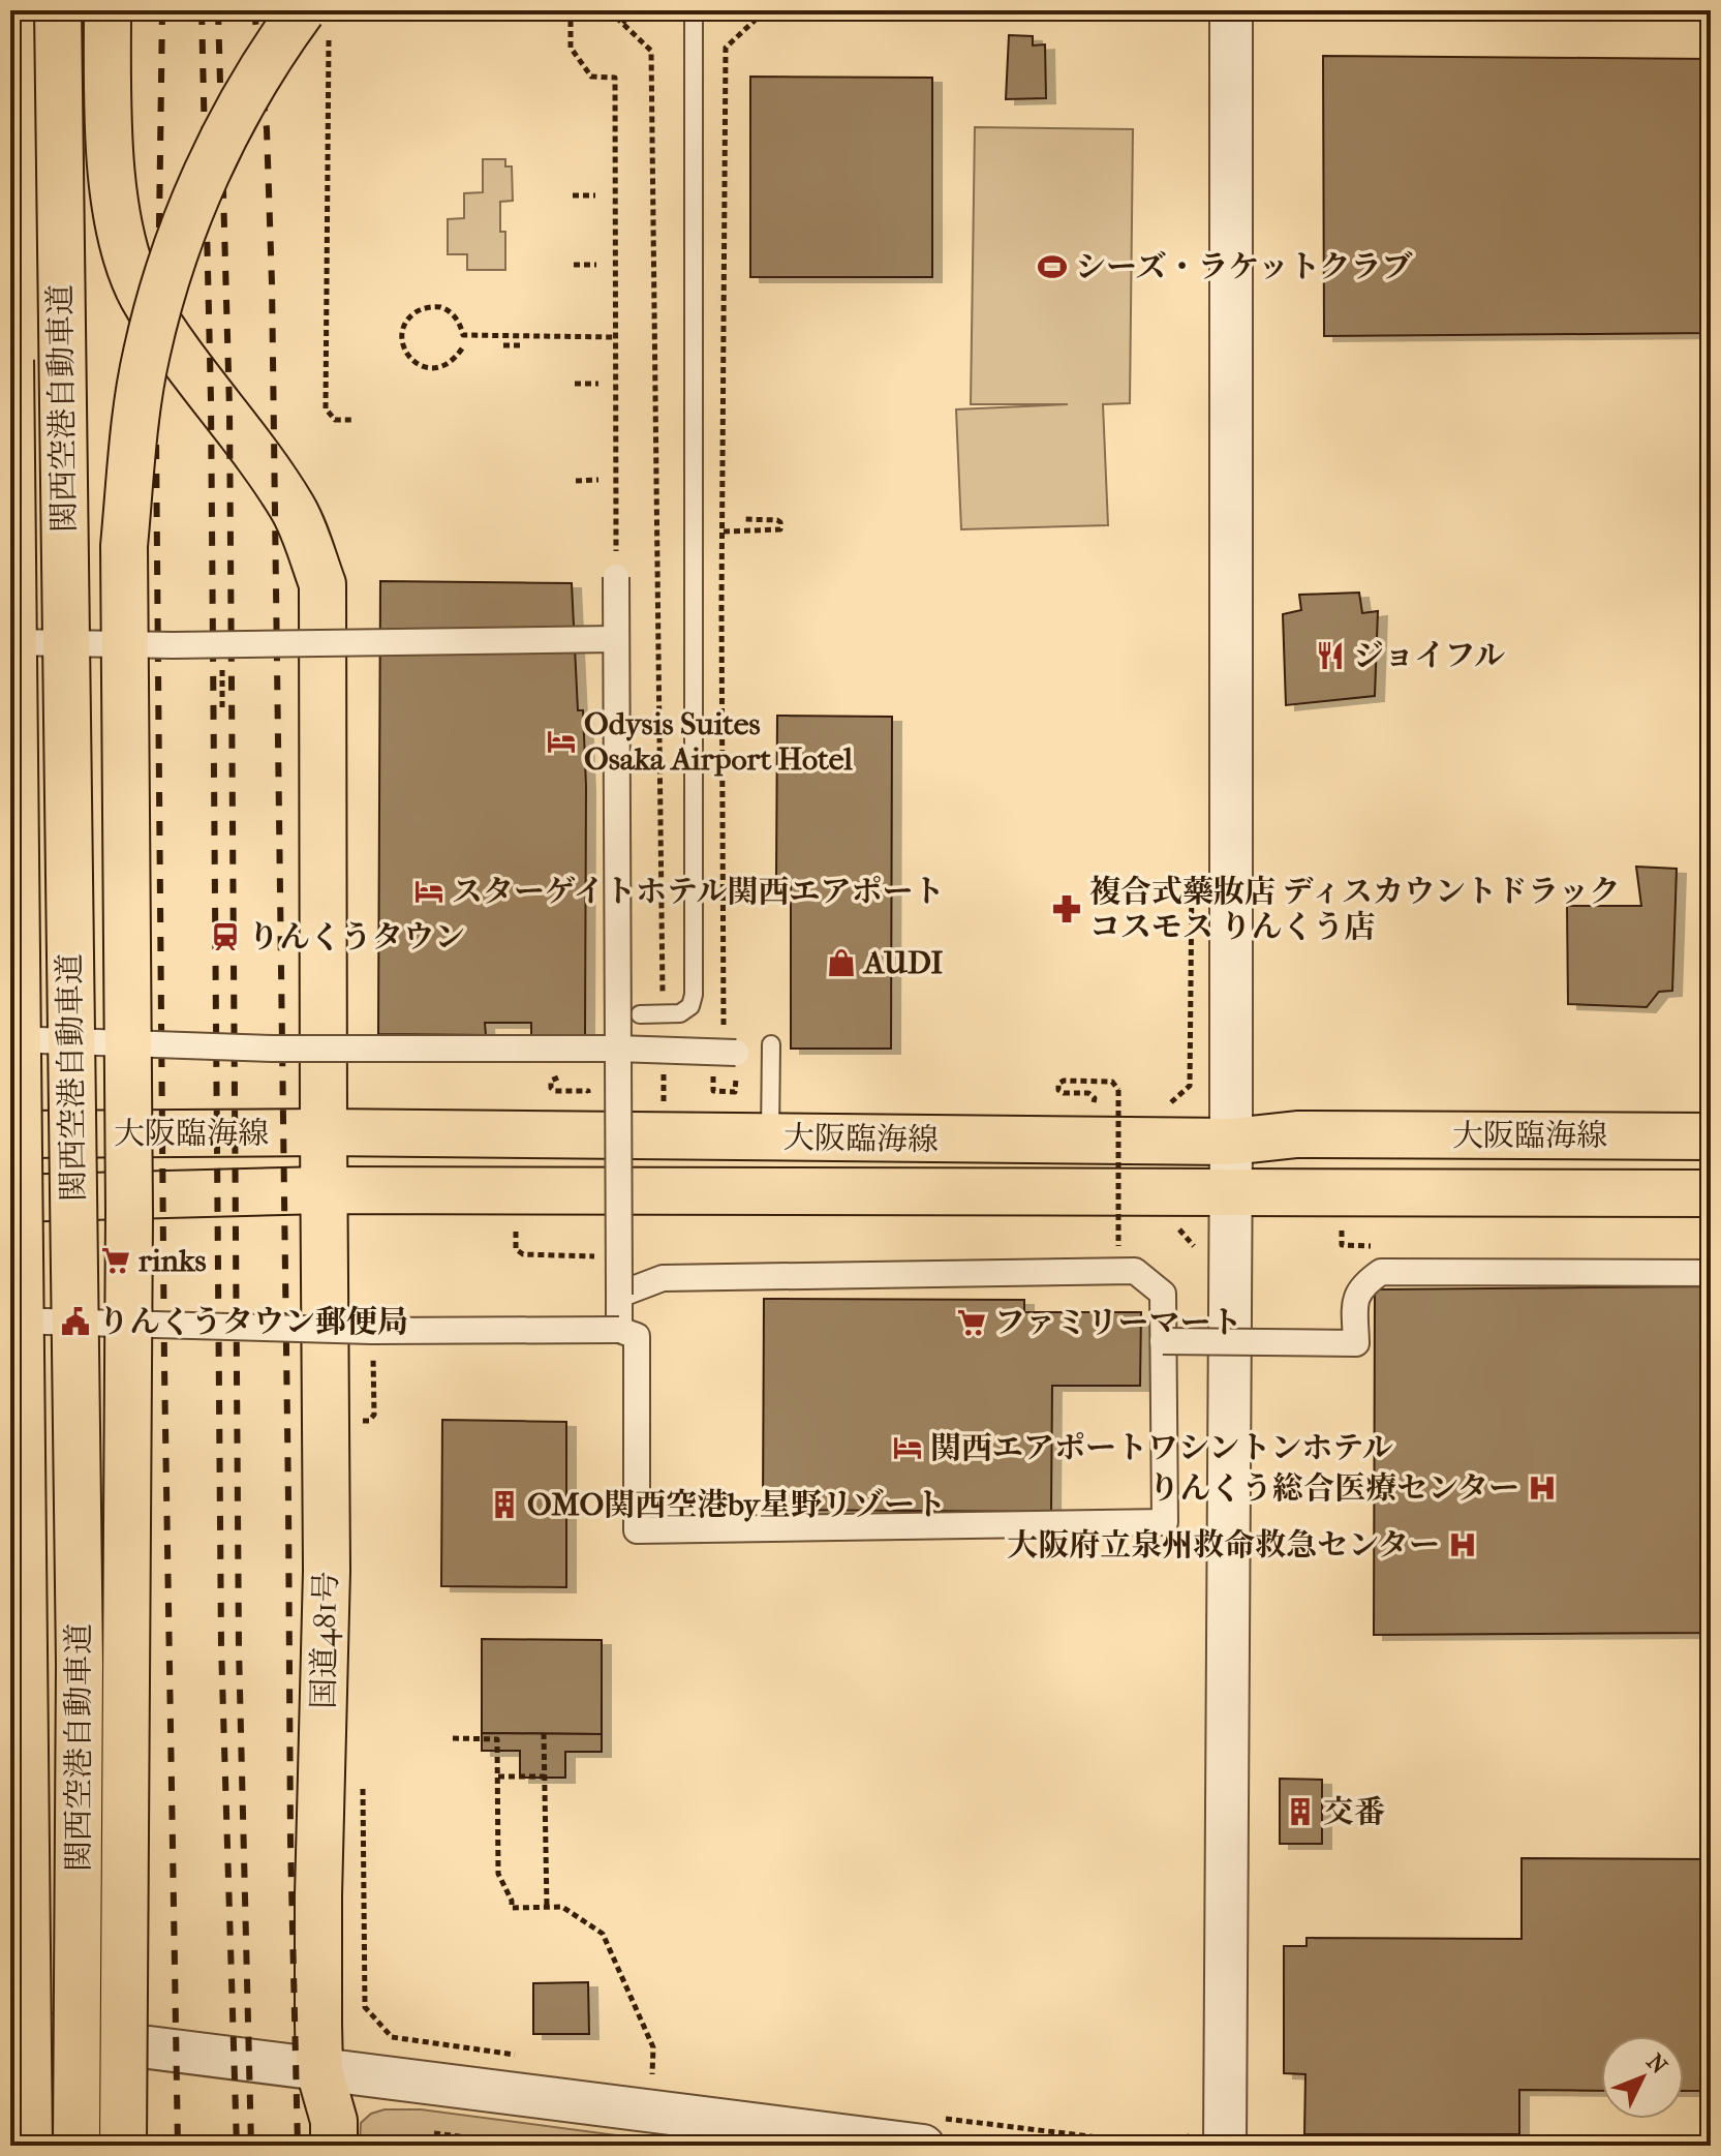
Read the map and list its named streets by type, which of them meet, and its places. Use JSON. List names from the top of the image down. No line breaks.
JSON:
{"streets":{"main road":["関西空港自動車道","大阪臨海線","国道481号"]},"crossings":[["大阪臨海線","国道481号"]],"places":{"sports":["シーズ・ラケットクラブ"],"restaurant":["ジョイフル"],"hotel":["Odysis Suites Osaka Airport Hotel","スターゲイトホテル関西エアポート","関西エアポートワシントンホテル"],"pharmacy":["複合式藥妝店 ディスカウントドラック コスモス りんくう店"],"station":["りんくうタウン"],"shop":["AUDI"],"supermarket":["rinks","ファミリーマート"],"public building":["りんくうタウン郵便局"],"hospital":["りんくう総合医療センター","大阪府立泉州救命救急センター"],"building":["OMO関西空港by星野リゾート","交番"]},"north":"top right"}
